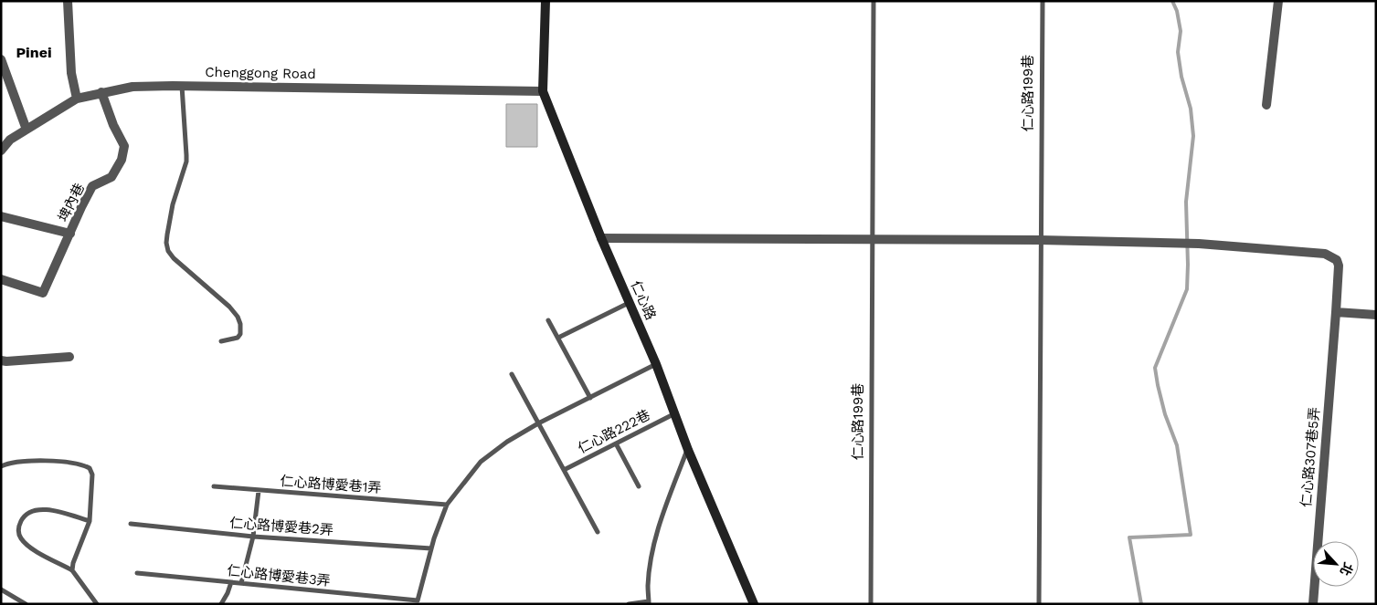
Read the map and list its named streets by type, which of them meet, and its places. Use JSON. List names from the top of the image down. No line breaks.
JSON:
{"streets":{"street":["Chenggong Road","埤內巷","仁心路","仁心路307巷5弄"],"lane":["仁心路199巷","仁心路222巷","仁心路博愛巷1弄","仁心路博愛巷2弄","仁心路博愛巷3弄"]},"crossings":[["Chenggong Road","埤內巷"],["Chenggong Road","仁心路"],["仁心路","仁心路222巷"],["仁心路博愛巷2弄","仁心路博愛巷3弄"]],"districts":["Pinei"],"north":"bottom right"}
